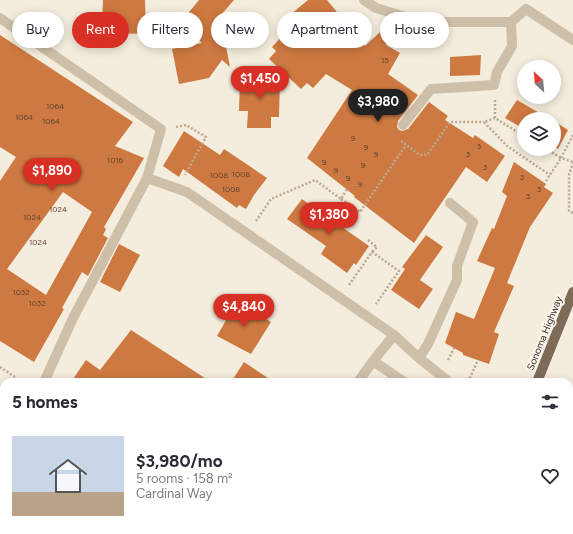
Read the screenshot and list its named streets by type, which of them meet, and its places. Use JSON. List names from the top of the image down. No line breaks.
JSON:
{"streets":{"main road":["Sonoma Highway"]},"house_numbers":["15","1064","1064","1064","9","3","9","9","3","1016","9","9","3","9","1008","1008","3","9","9","1008","3","3","1024","1024","1024","1032","1032"],"north":"top left","page":{"chip":["Buy","Rent","Filters","New","Apartment","House"],"price":["$1,450","$3,980","$1,890","$1,380","$4,840"],"heading":"5 homes","list":[{"name":"$3,980/mo","note":"5 rooms · 158 m² · Cardinal Way"}]}}
